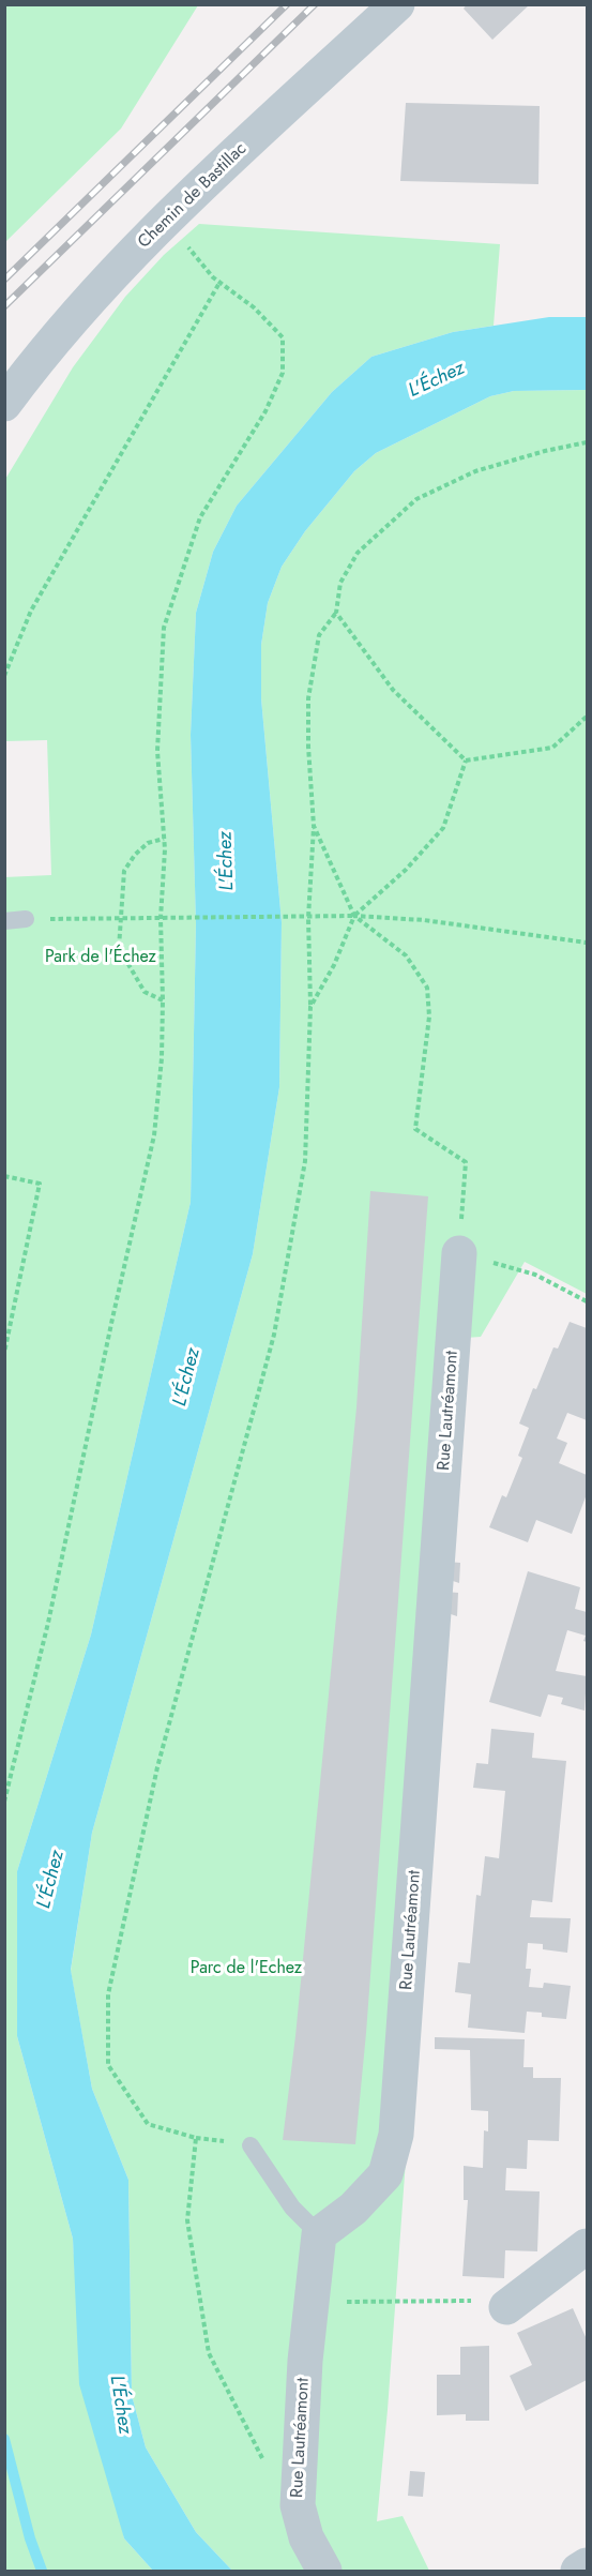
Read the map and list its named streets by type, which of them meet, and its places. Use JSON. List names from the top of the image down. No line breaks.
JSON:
{"streets":{"street":["Chemin de Bastillac","Rue Lautréamont"]},"water":["L'Échez"],"parks":["Park de l'Échez","Parc de l'Echez"]}
